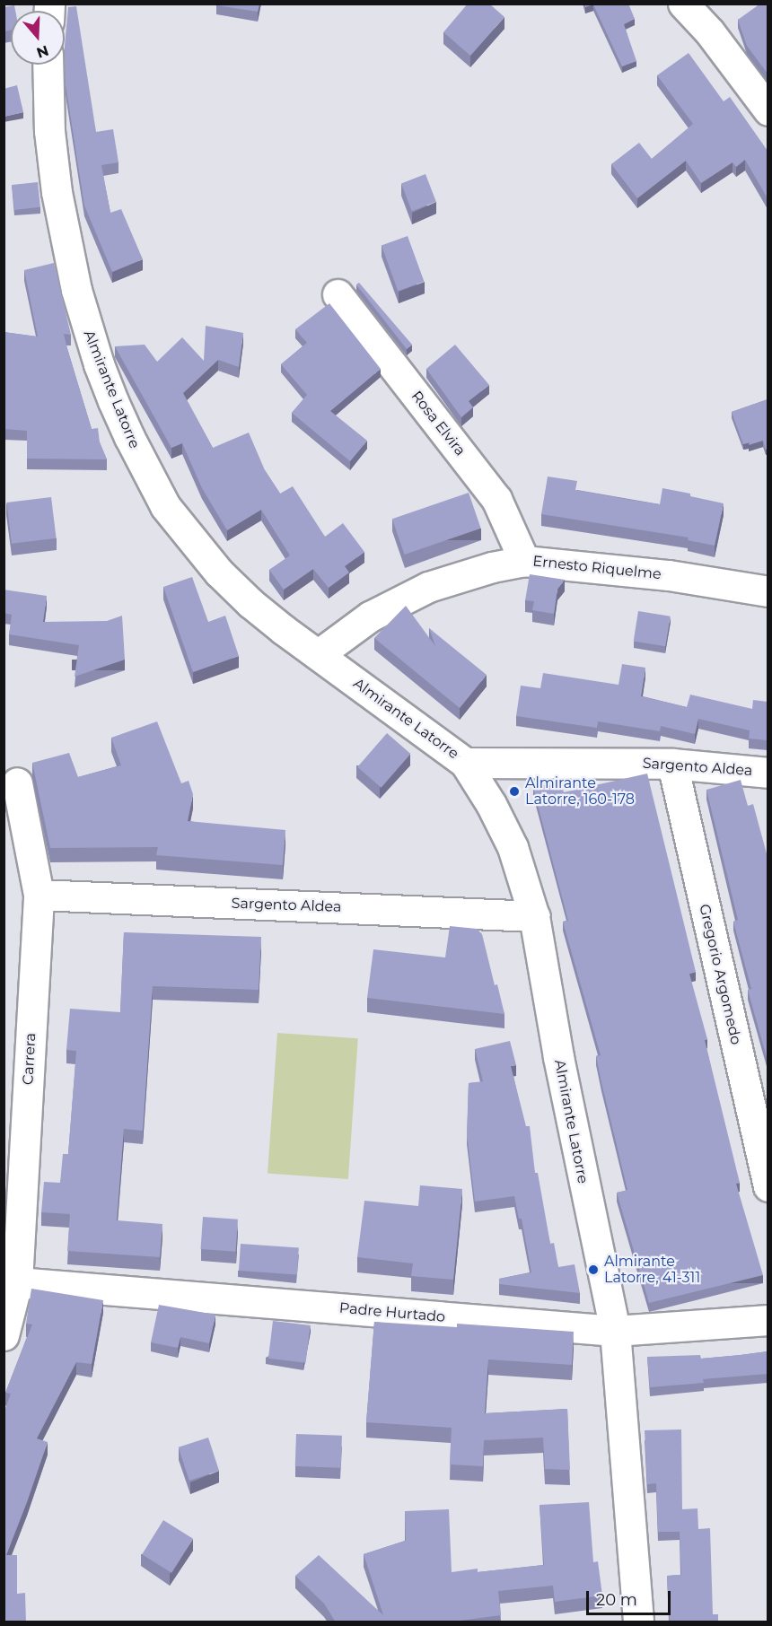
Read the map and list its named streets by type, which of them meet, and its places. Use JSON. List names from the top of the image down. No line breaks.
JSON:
{"streets":{"street":["Almirante Latorre","Rosa Elvira","Ernesto Riquelme","Sargento Aldea","Gregorio Argomedo","Carrera","Padre Hurtado"]},"crossings":[["Almirante Latorre","Ernesto Riquelme"],["Almirante Latorre","Sargento Aldea"],["Almirante Latorre","Padre Hurtado"],["Rosa Elvira","Ernesto Riquelme"],["Sargento Aldea","Gregorio Argomedo"],["Sargento Aldea","Carrera"],["Carrera","Padre Hurtado"]],"places":["Almirante Latorre, 160-178","Almirante Latorre, 41-311"],"scale_bar":"20 m","north":"bottom"}
